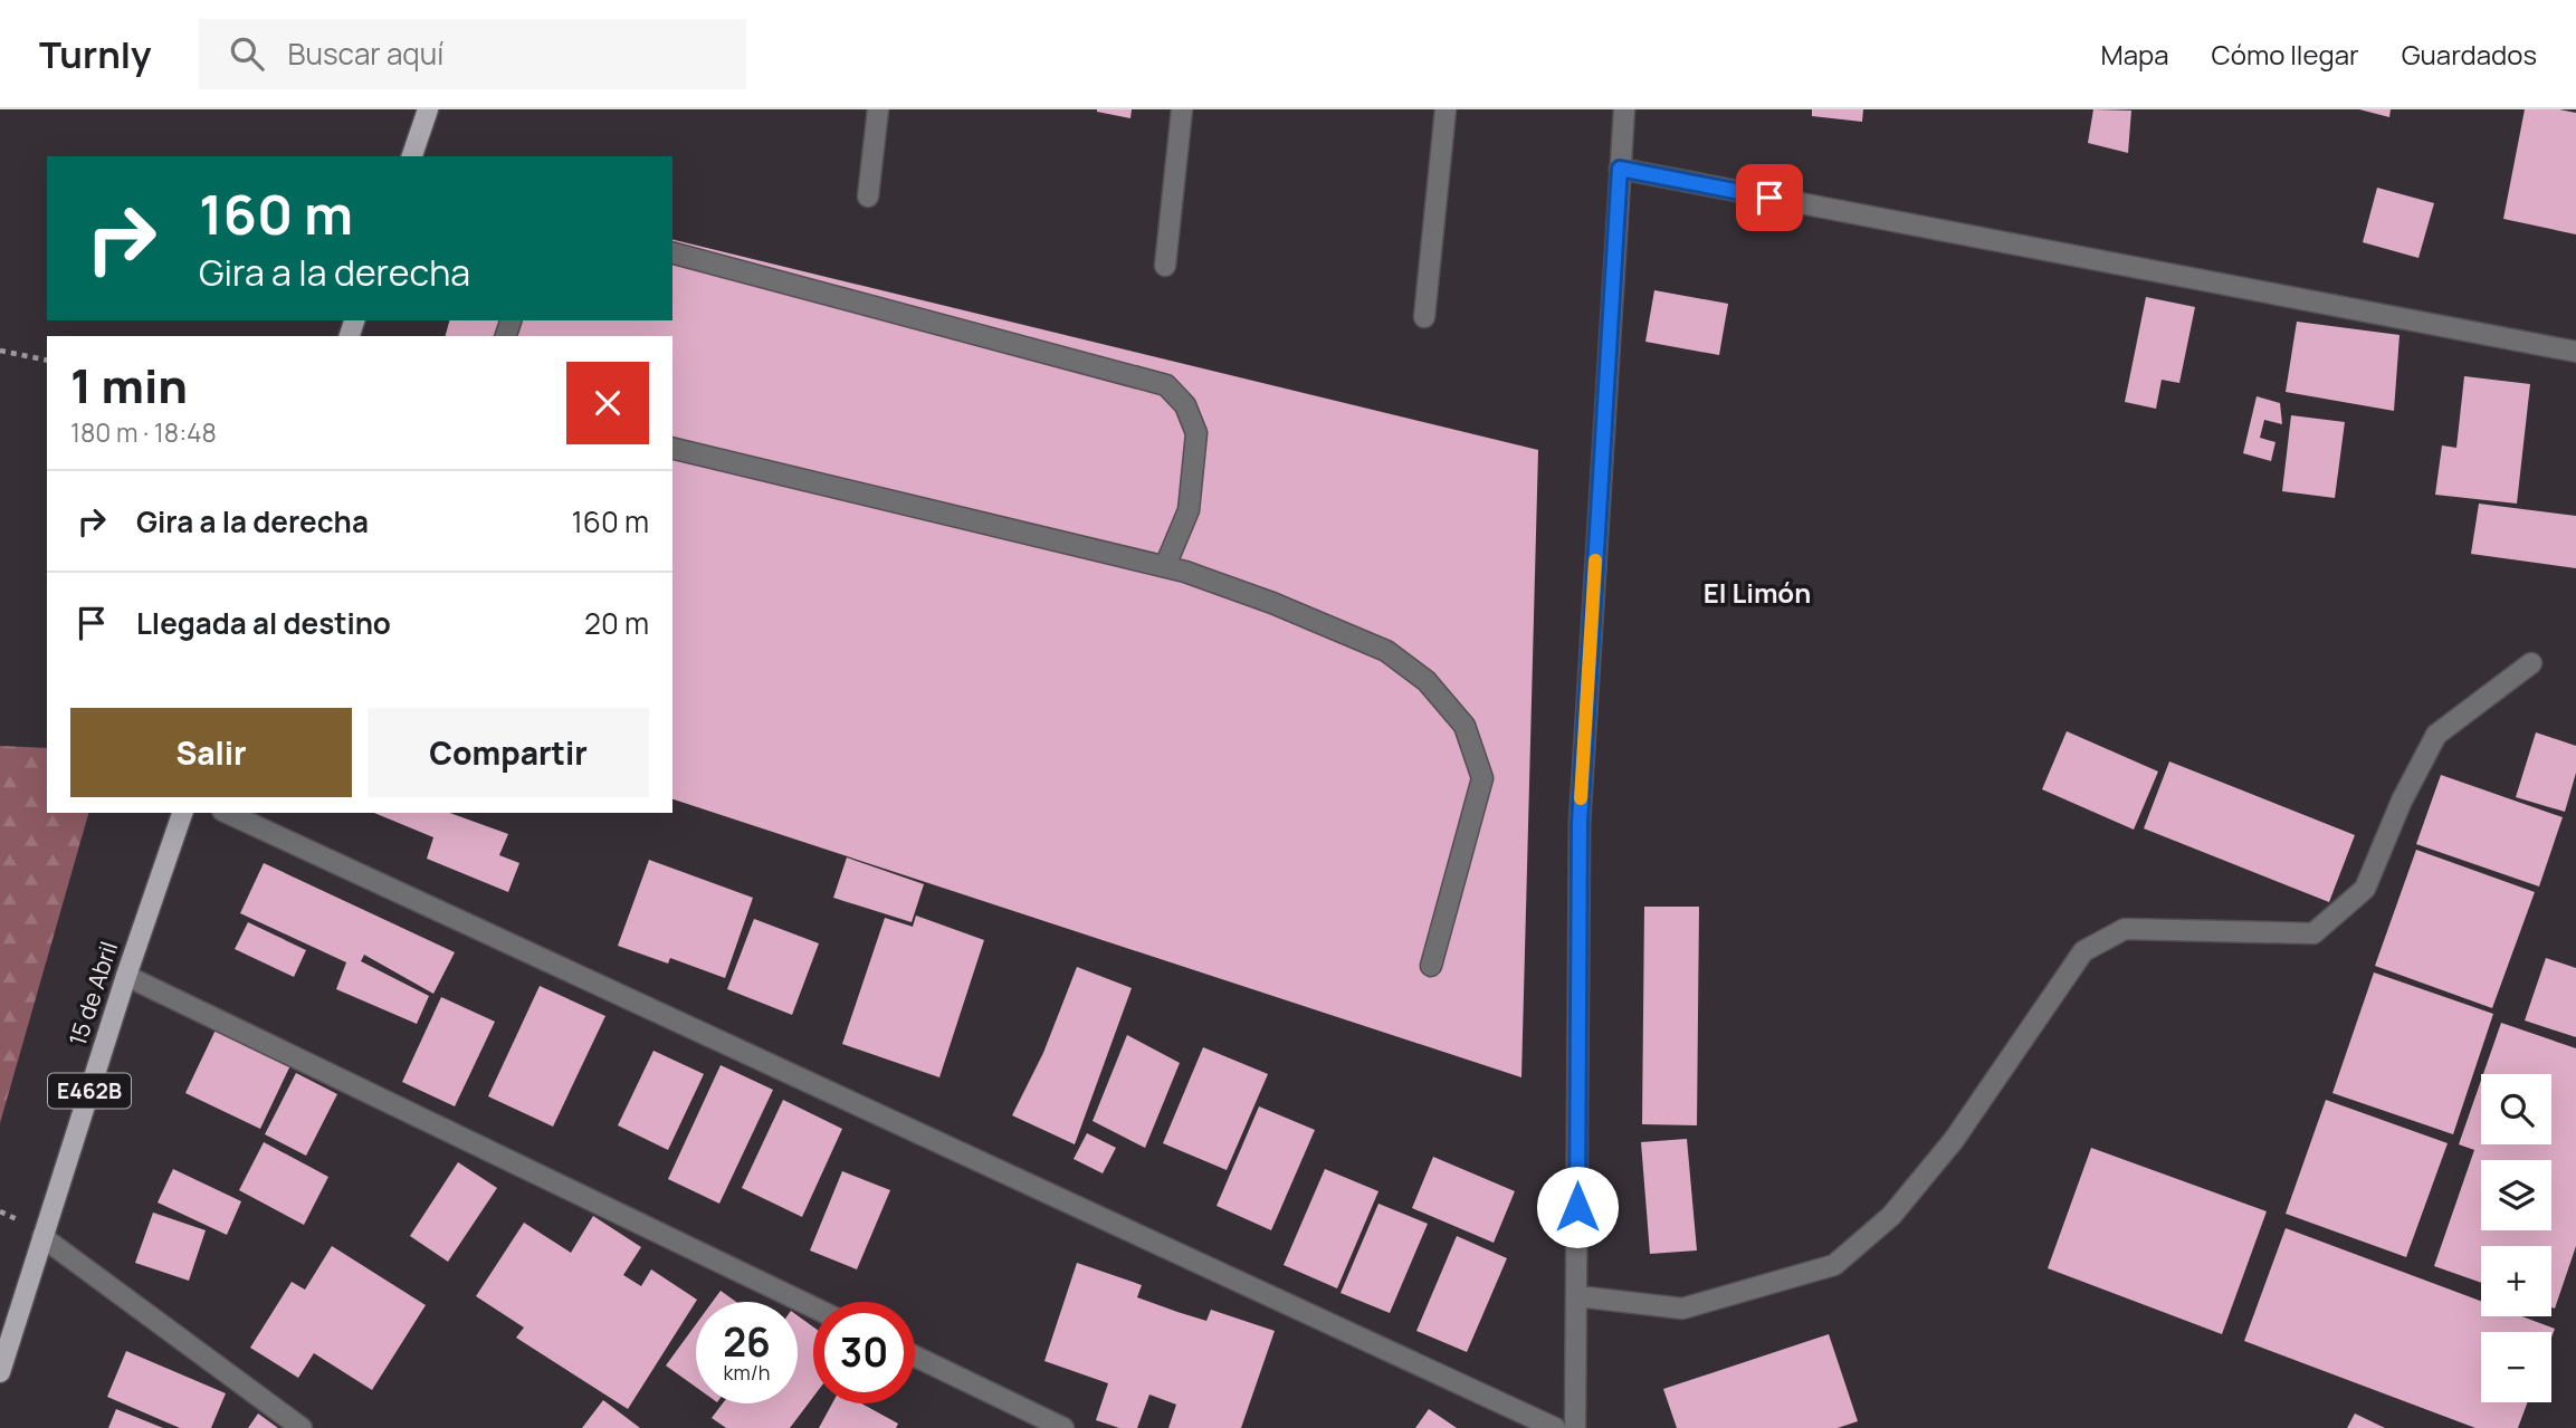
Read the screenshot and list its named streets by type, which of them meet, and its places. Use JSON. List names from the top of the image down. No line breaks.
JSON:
{"streets":{"main road":["15 de Abril","E462B"]},"districts":["El Limón"],"page":{"header":"Turnly","search":"Buscar aquí","nav":["Mapa","Cómo llegar","Guardados"],"turn":["160 m","Gira a la derecha"],"heading":["1 min","180 m · 18:48"],"list":[{"name":"Gira a la derecha","value":"160 m"},{"name":"Llegada al destino","value":"20 m"}],"buttons":["Salir","Compartir"],"map_buttons":["+","−"],"speed":"26 km/h","limit":"30"}}
